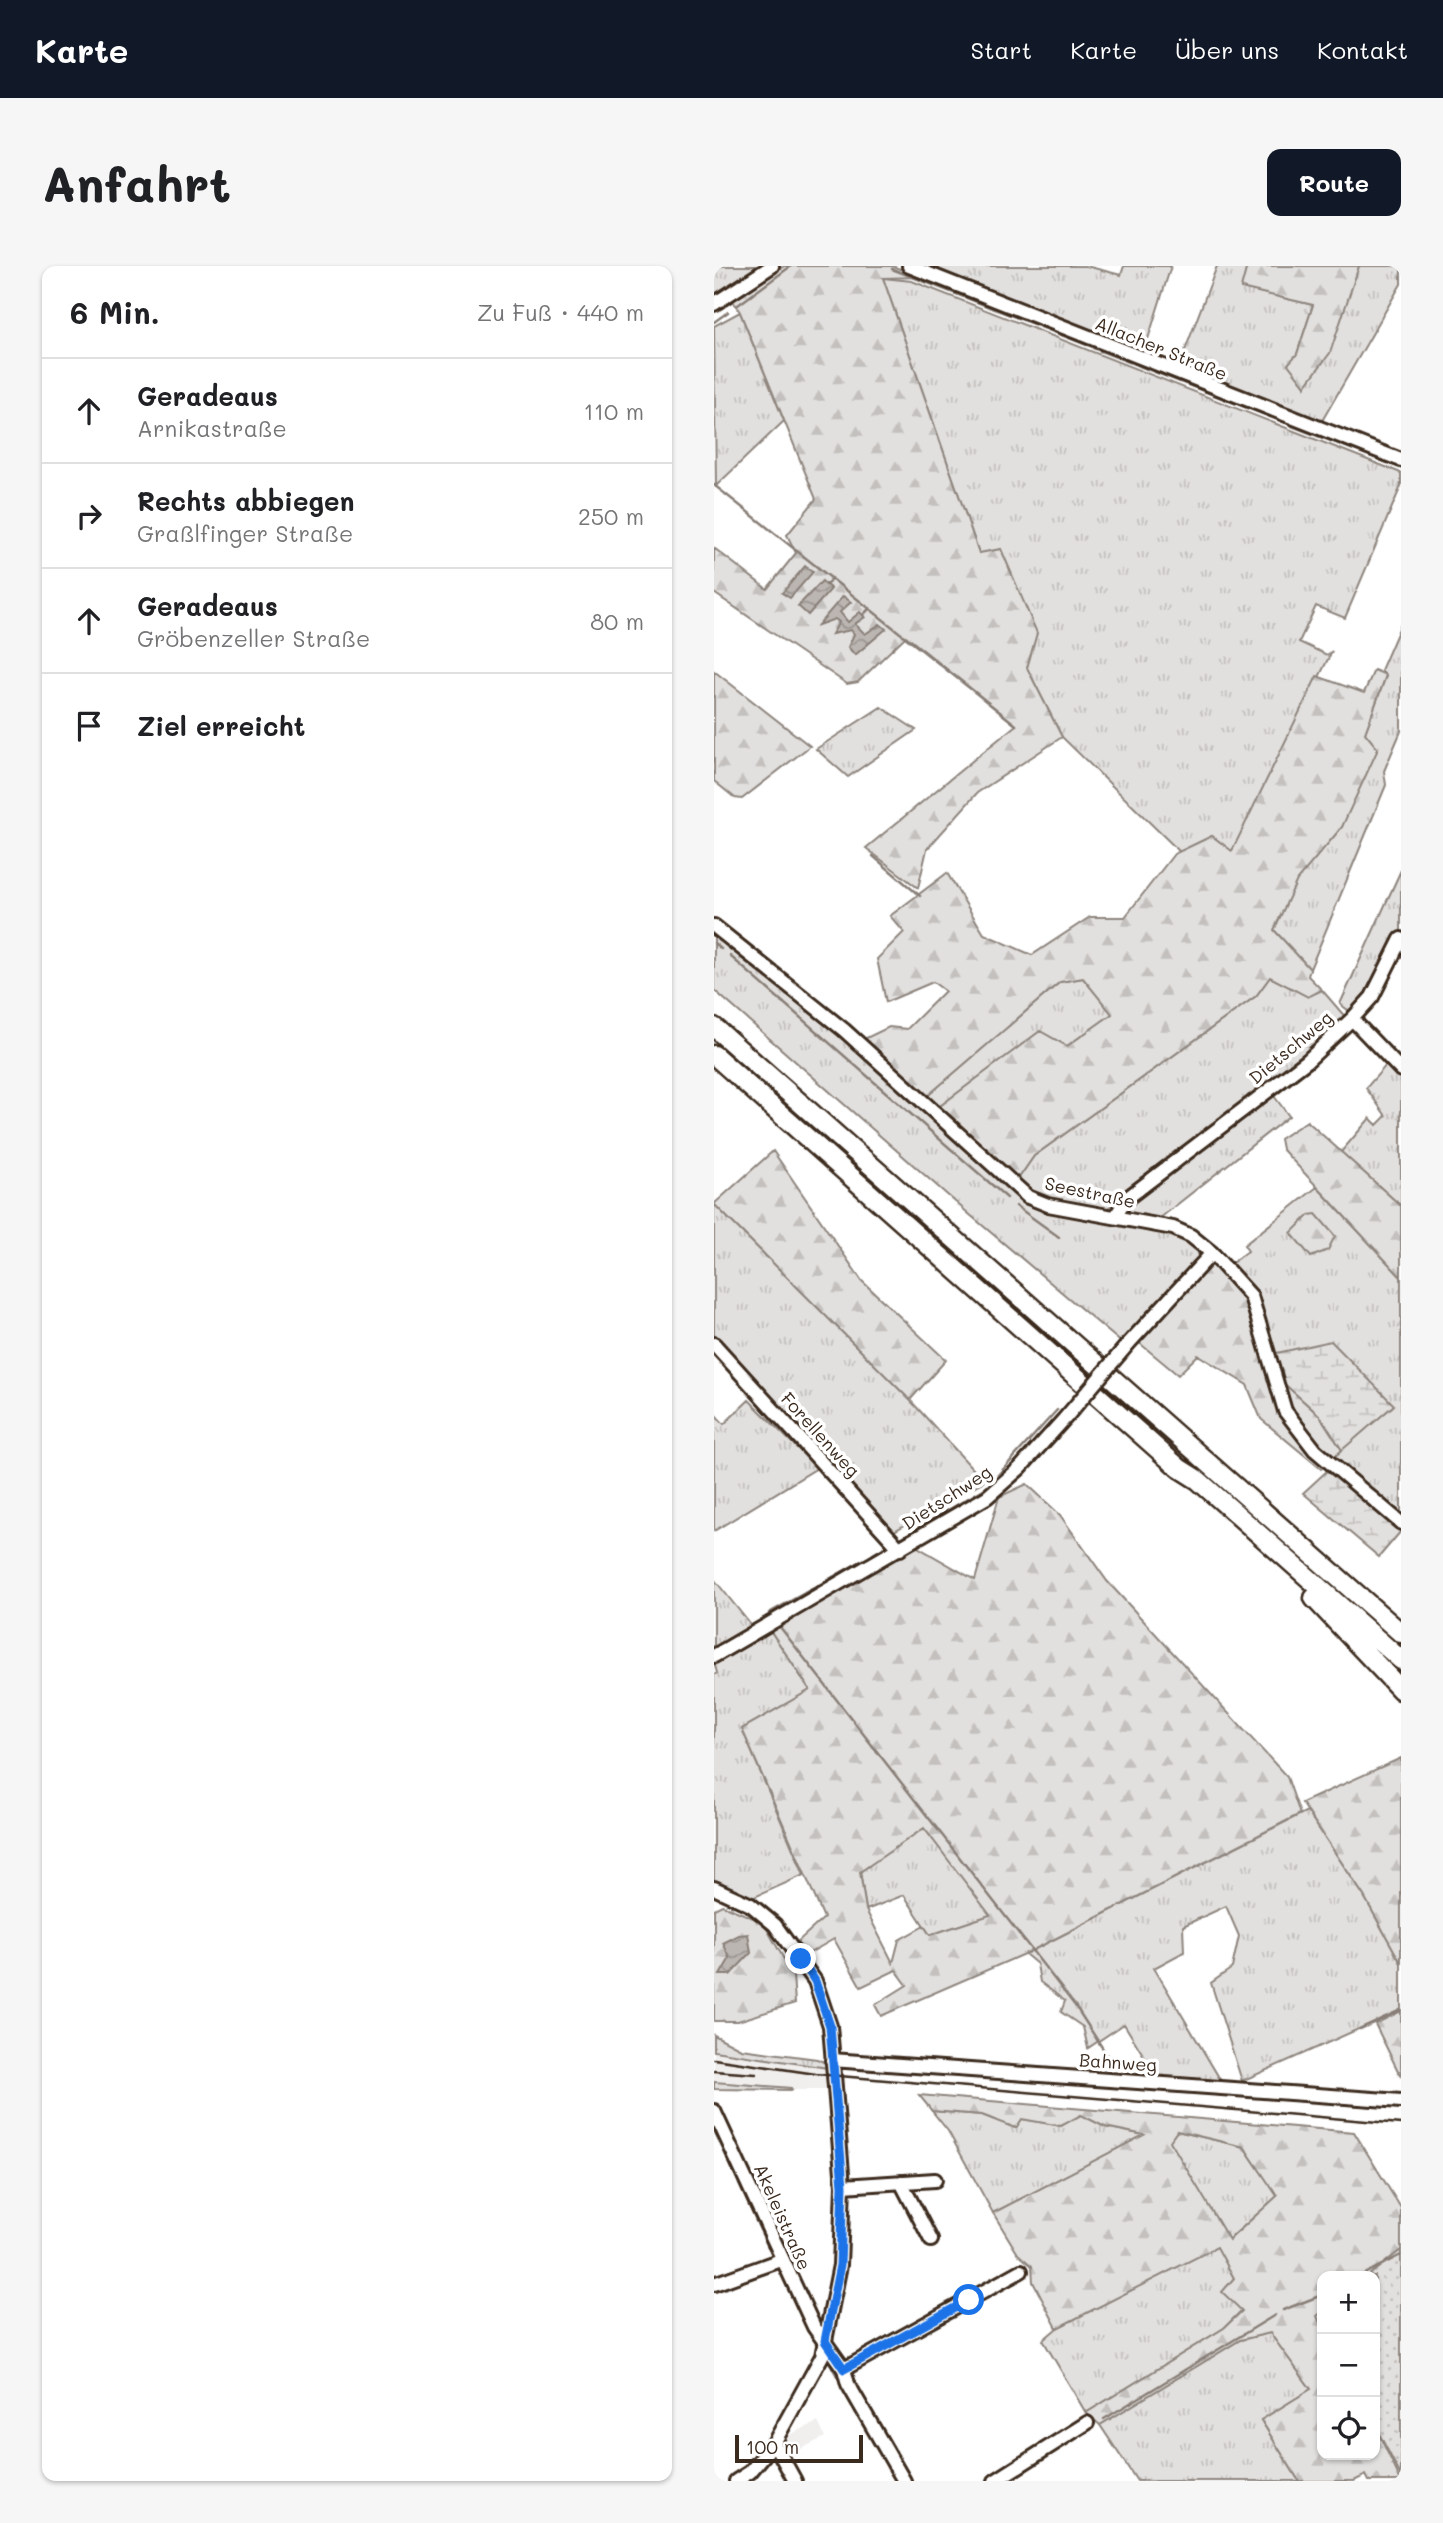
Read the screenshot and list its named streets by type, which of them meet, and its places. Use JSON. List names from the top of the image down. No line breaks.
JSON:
{"streets":{"street":["Allacher Straße","Dietschweg","Seestraße","Forellenweg","Bahnweg","Akeleistraße"]},"crossings":[["Dietschweg","Seestraße"],["Dietschweg","Forellenweg"]],"scale_bar":"100 m","page":{"header":"Karte","nav":["Start","Karte","Über uns","Kontakt"],"buttons":"Route","title":"Anfahrt","heading":["6 Min.","Zu Fuß · 440 m"],"list":[["Geradeaus","Arnikastraße","110 m"],["Rechts abbiegen","Graßlfinger Straße","250 m"],["Geradeaus","Gröbenzeller Straße","80 m"],"Ziel erreicht"],"map_buttons":["+","−"],"scale":"100 m"}}
